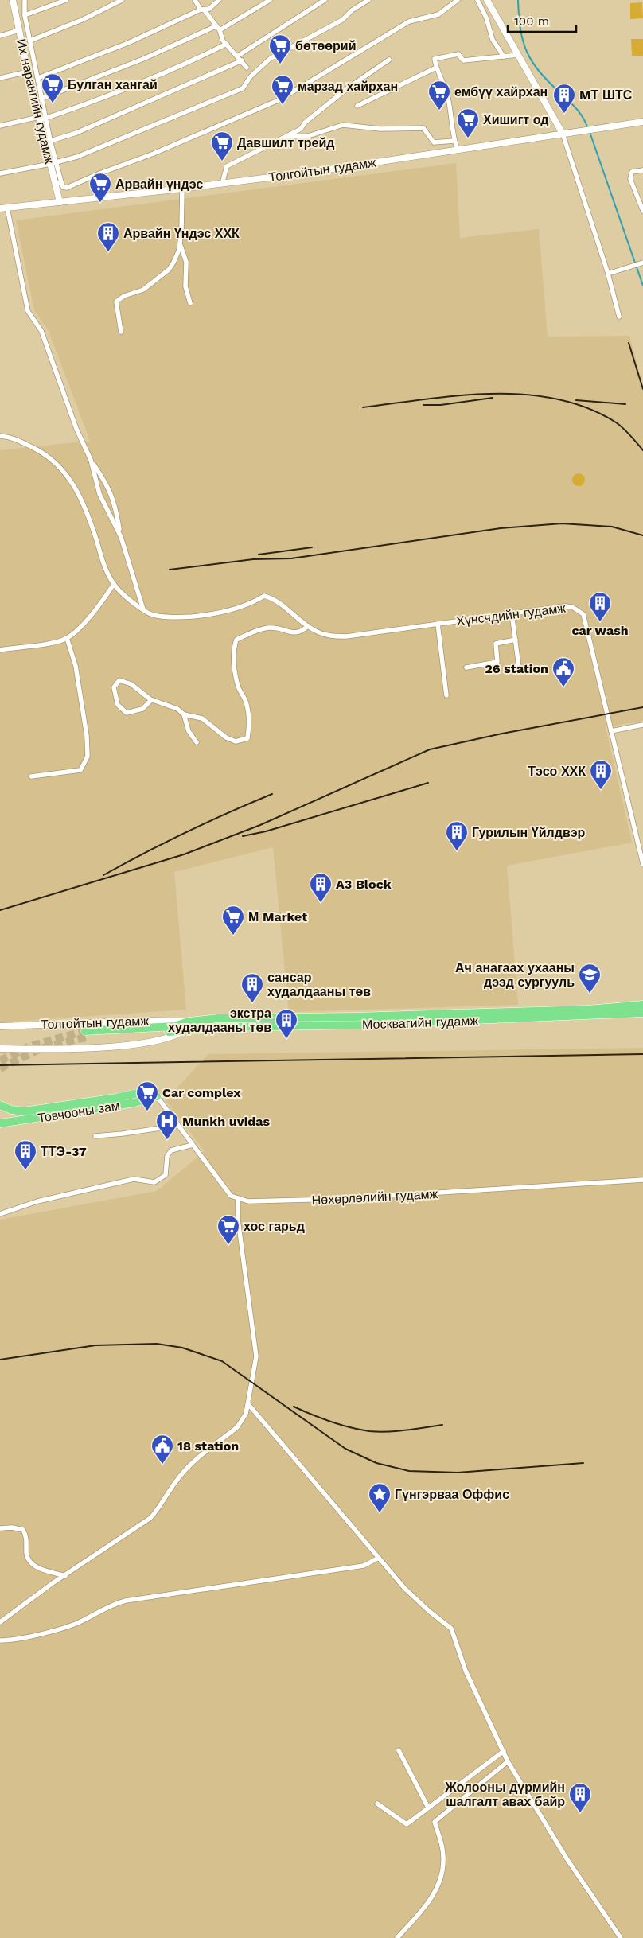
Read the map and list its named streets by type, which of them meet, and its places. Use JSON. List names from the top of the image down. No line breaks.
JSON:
{"streets":{"highway":["Москвагийн гудамж","Товчооны зам"],"main road":["Их нарангийн гудамж","Толгойтын гудамж"],"street":["Хүнсчдийн гудамж","Нөхөрлөлийн гудамж"]},"crossings":[["Их нарангийн гудамж","Толгойтын гудамж"],["Толгойтын гудамж","Москвагийн гудамж"]],"places":{"supermarket":["бөтөөрий","Булган хангай","марзад хайрхан","ембүү хайрхан","Хишигт од","Давшилт трейд","Арвайн үндэс","М Market","Car complex","хос гарьд"],"building":["MТ ШТС","Арвайн Үндэс ХХК","car wash","Тэсо ХХК","Гурилын Үйлдвэр","A3 Block","сансар худалдааны төв","экстра худалдааны төв","ТТЭ-37","Жолооны дүрмийн шалгалт авах байр"],"public building":["26 station","18 station"],"school or university":["Ач анагаах ухааны дээд сургууль"],"hospital":["Munkh uvidas"],"place":["Гүнгэрваа Оффис"]},"scale_bar":"100 m"}
